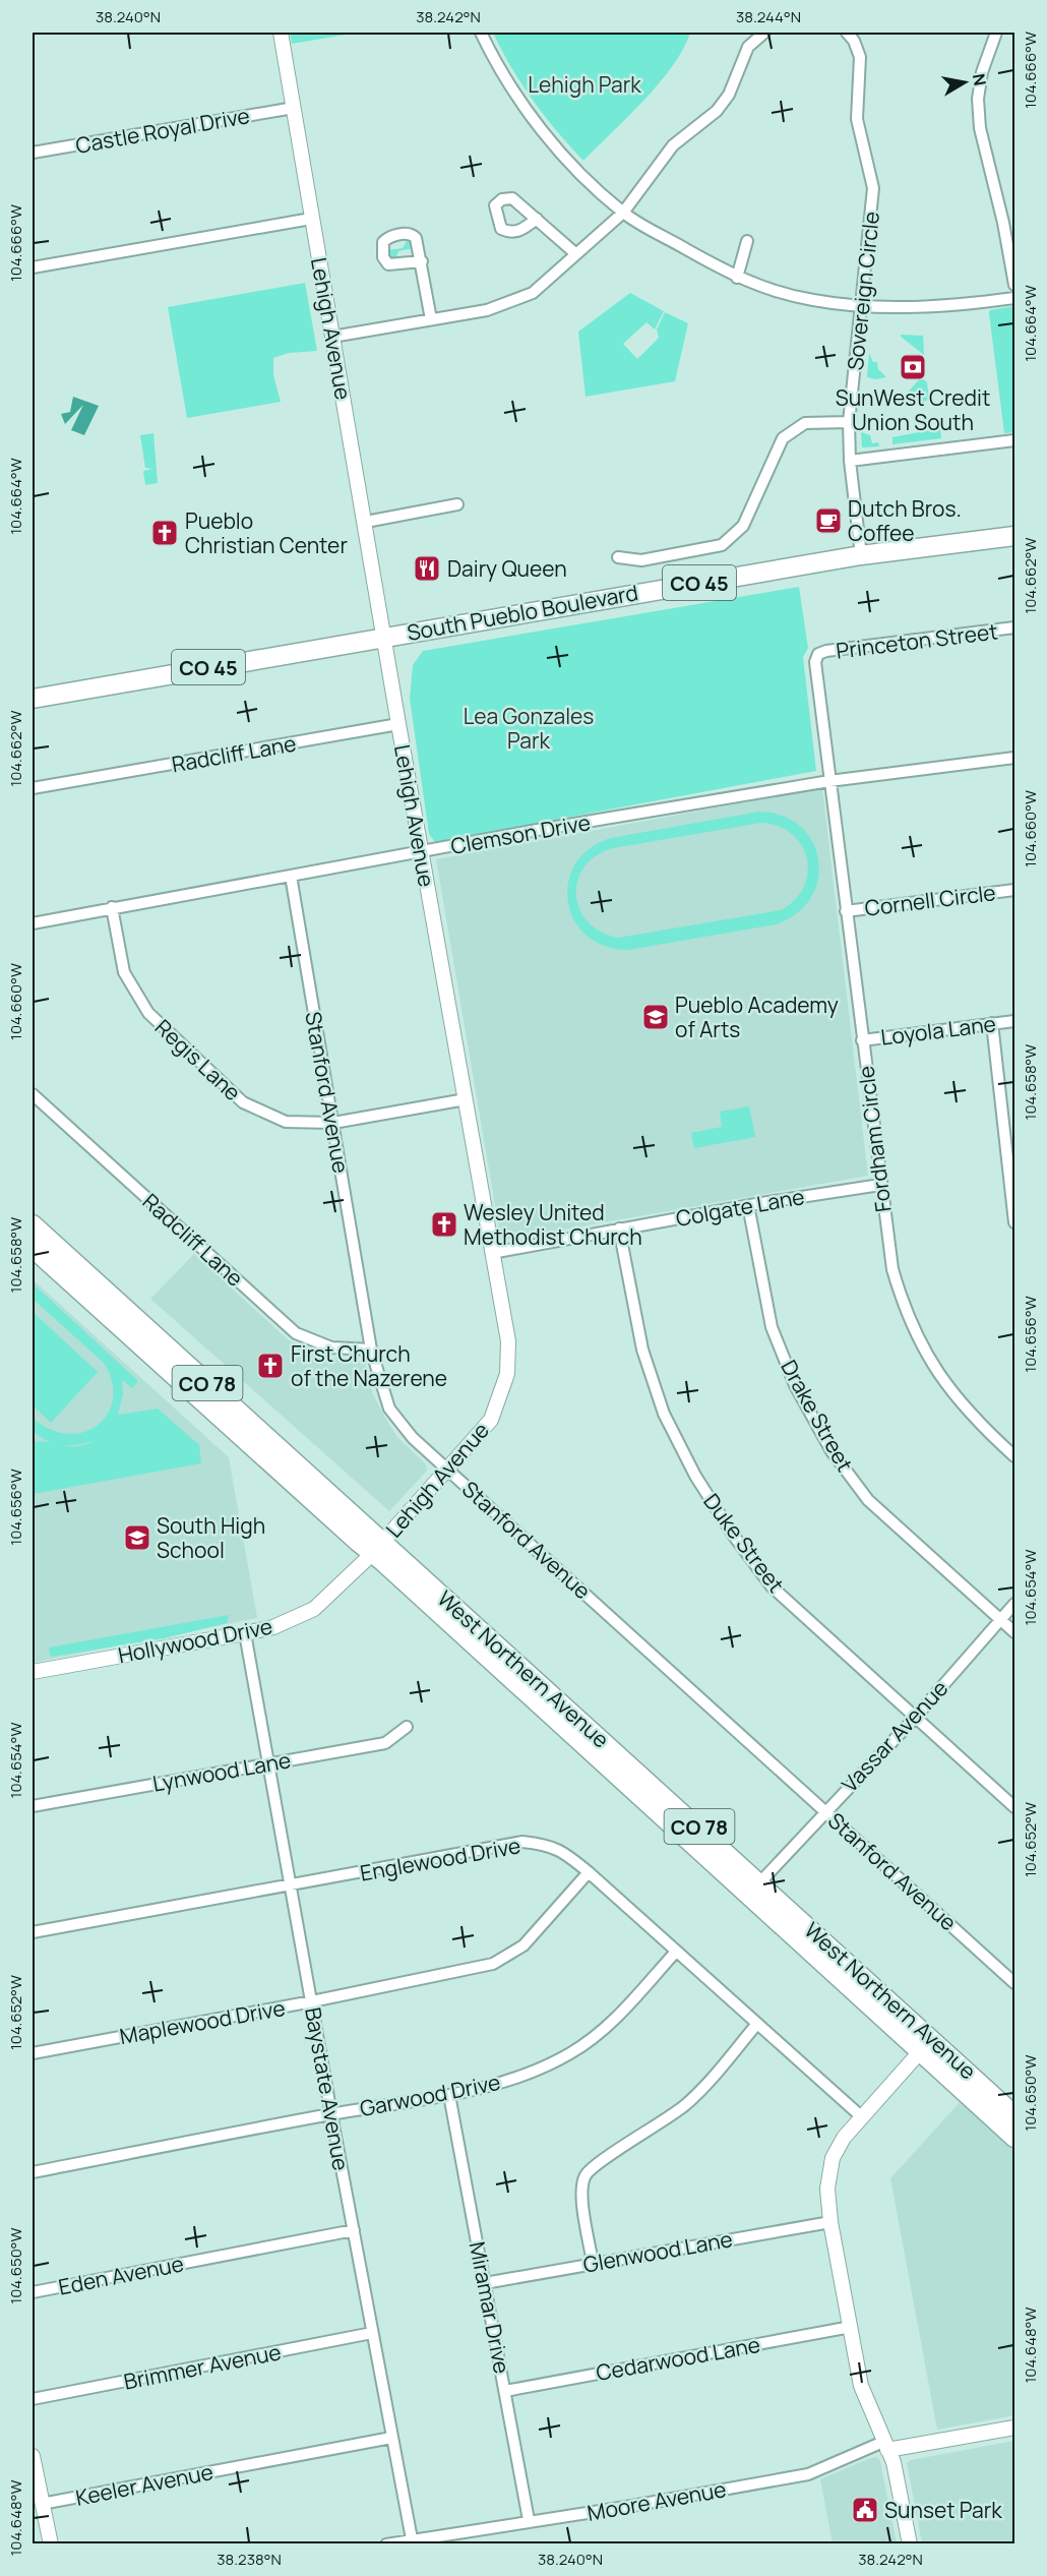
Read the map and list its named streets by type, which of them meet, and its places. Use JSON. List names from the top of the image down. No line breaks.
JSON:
{"streets":{"main road":["CO 45","South Pueblo Boulevard","CO 78","West Northern Avenue"],"street":["Castle Royal Drive","Sovereign Circle","Lehigh Avenue","Princeton Street","Radcliff Lane","Clemson Drive","Cornell Circle","Loyola Lane","Regis Lane","Stanford Avenue","Fordham Circle","Colgate Lane","Drake Street","Duke Street","Hollywood Drive","Vassar Avenue","Lynwood Lane","Englewood Drive","Maplewood Drive","Baystate Avenue","Garwood Drive","Glenwood Lane","Eden Avenue","Miramar Drive","Cedarwood Lane","Brimmer Avenue","Keeler Avenue","Moore Avenue"]},"crossings":[["Castle Royal Drive","Lehigh Avenue"],["Sovereign Circle","South Pueblo Boulevard"],["Lehigh Avenue","South Pueblo Boulevard"],["Lehigh Avenue","Radcliff Lane"],["Lehigh Avenue","Clemson Drive"],["Lehigh Avenue","Regis Lane"],["Lehigh Avenue","Stanford Avenue"],["Lehigh Avenue","Colgate Lane"],["Lehigh Avenue","Hollywood Drive"],["Lehigh Avenue","West Northern Avenue"],["Princeton Street","Fordham Circle"],["Radcliff Lane","Stanford Avenue"],["Clemson Drive","Regis Lane"],["Clemson Drive","Stanford Avenue"],["Clemson Drive","Fordham Circle"],["Cornell Circle","Fordham Circle"],["Loyola Lane","Fordham Circle"],["Regis Lane","Stanford Avenue"],["Stanford Avenue","Vassar Avenue"],["Fordham Circle","Colgate Lane"],["Colgate Lane","Drake Street"],["Colgate Lane","Duke Street"],["Drake Street","Vassar Avenue"],["Duke Street","Vassar Avenue"],["Hollywood Drive","West Northern Avenue"],["Hollywood Drive","Baystate Avenue"],["West Northern Avenue","Vassar Avenue"],["Lynwood Lane","Baystate Avenue"],["Englewood Drive","Maplewood Drive"],["Englewood Drive","Baystate Avenue"],["Englewood Drive","Garwood Drive"],["Maplewood Drive","Baystate Avenue"],["Baystate Avenue","Garwood Drive"],["Baystate Avenue","Eden Avenue"],["Baystate Avenue","Brimmer Avenue"],["Baystate Avenue","Keeler Avenue"],["Baystate Avenue","Moore Avenue"],["Garwood Drive","Miramar Drive"],["Glenwood Lane","Miramar Drive"],["Miramar Drive","Cedarwood Lane"],["Miramar Drive","Moore Avenue"]],"parks":["Lehigh Park","Lea Gonzales Park"],"places":{"bank":["SunWest Credit Union South"],"cafe":["Dutch Bros. Coffee"],"church":["Pueblo Christian Center","Wesley United Methodist Church","First Church of the Nazerene"],"restaurant":["Dairy Queen"],"school or university":["Pueblo Academy of Arts","South High School"],"public building":["Sunset Park"]},"north":"right","coordinates":["38.240°N","38.242°N","38.244°N","104.666°W","104.664°W","104.662°W","104.660°W","104.658°W","104.656°W","104.654°W","104.652°W","104.650°W","104.648°W","38.238°N"]}
